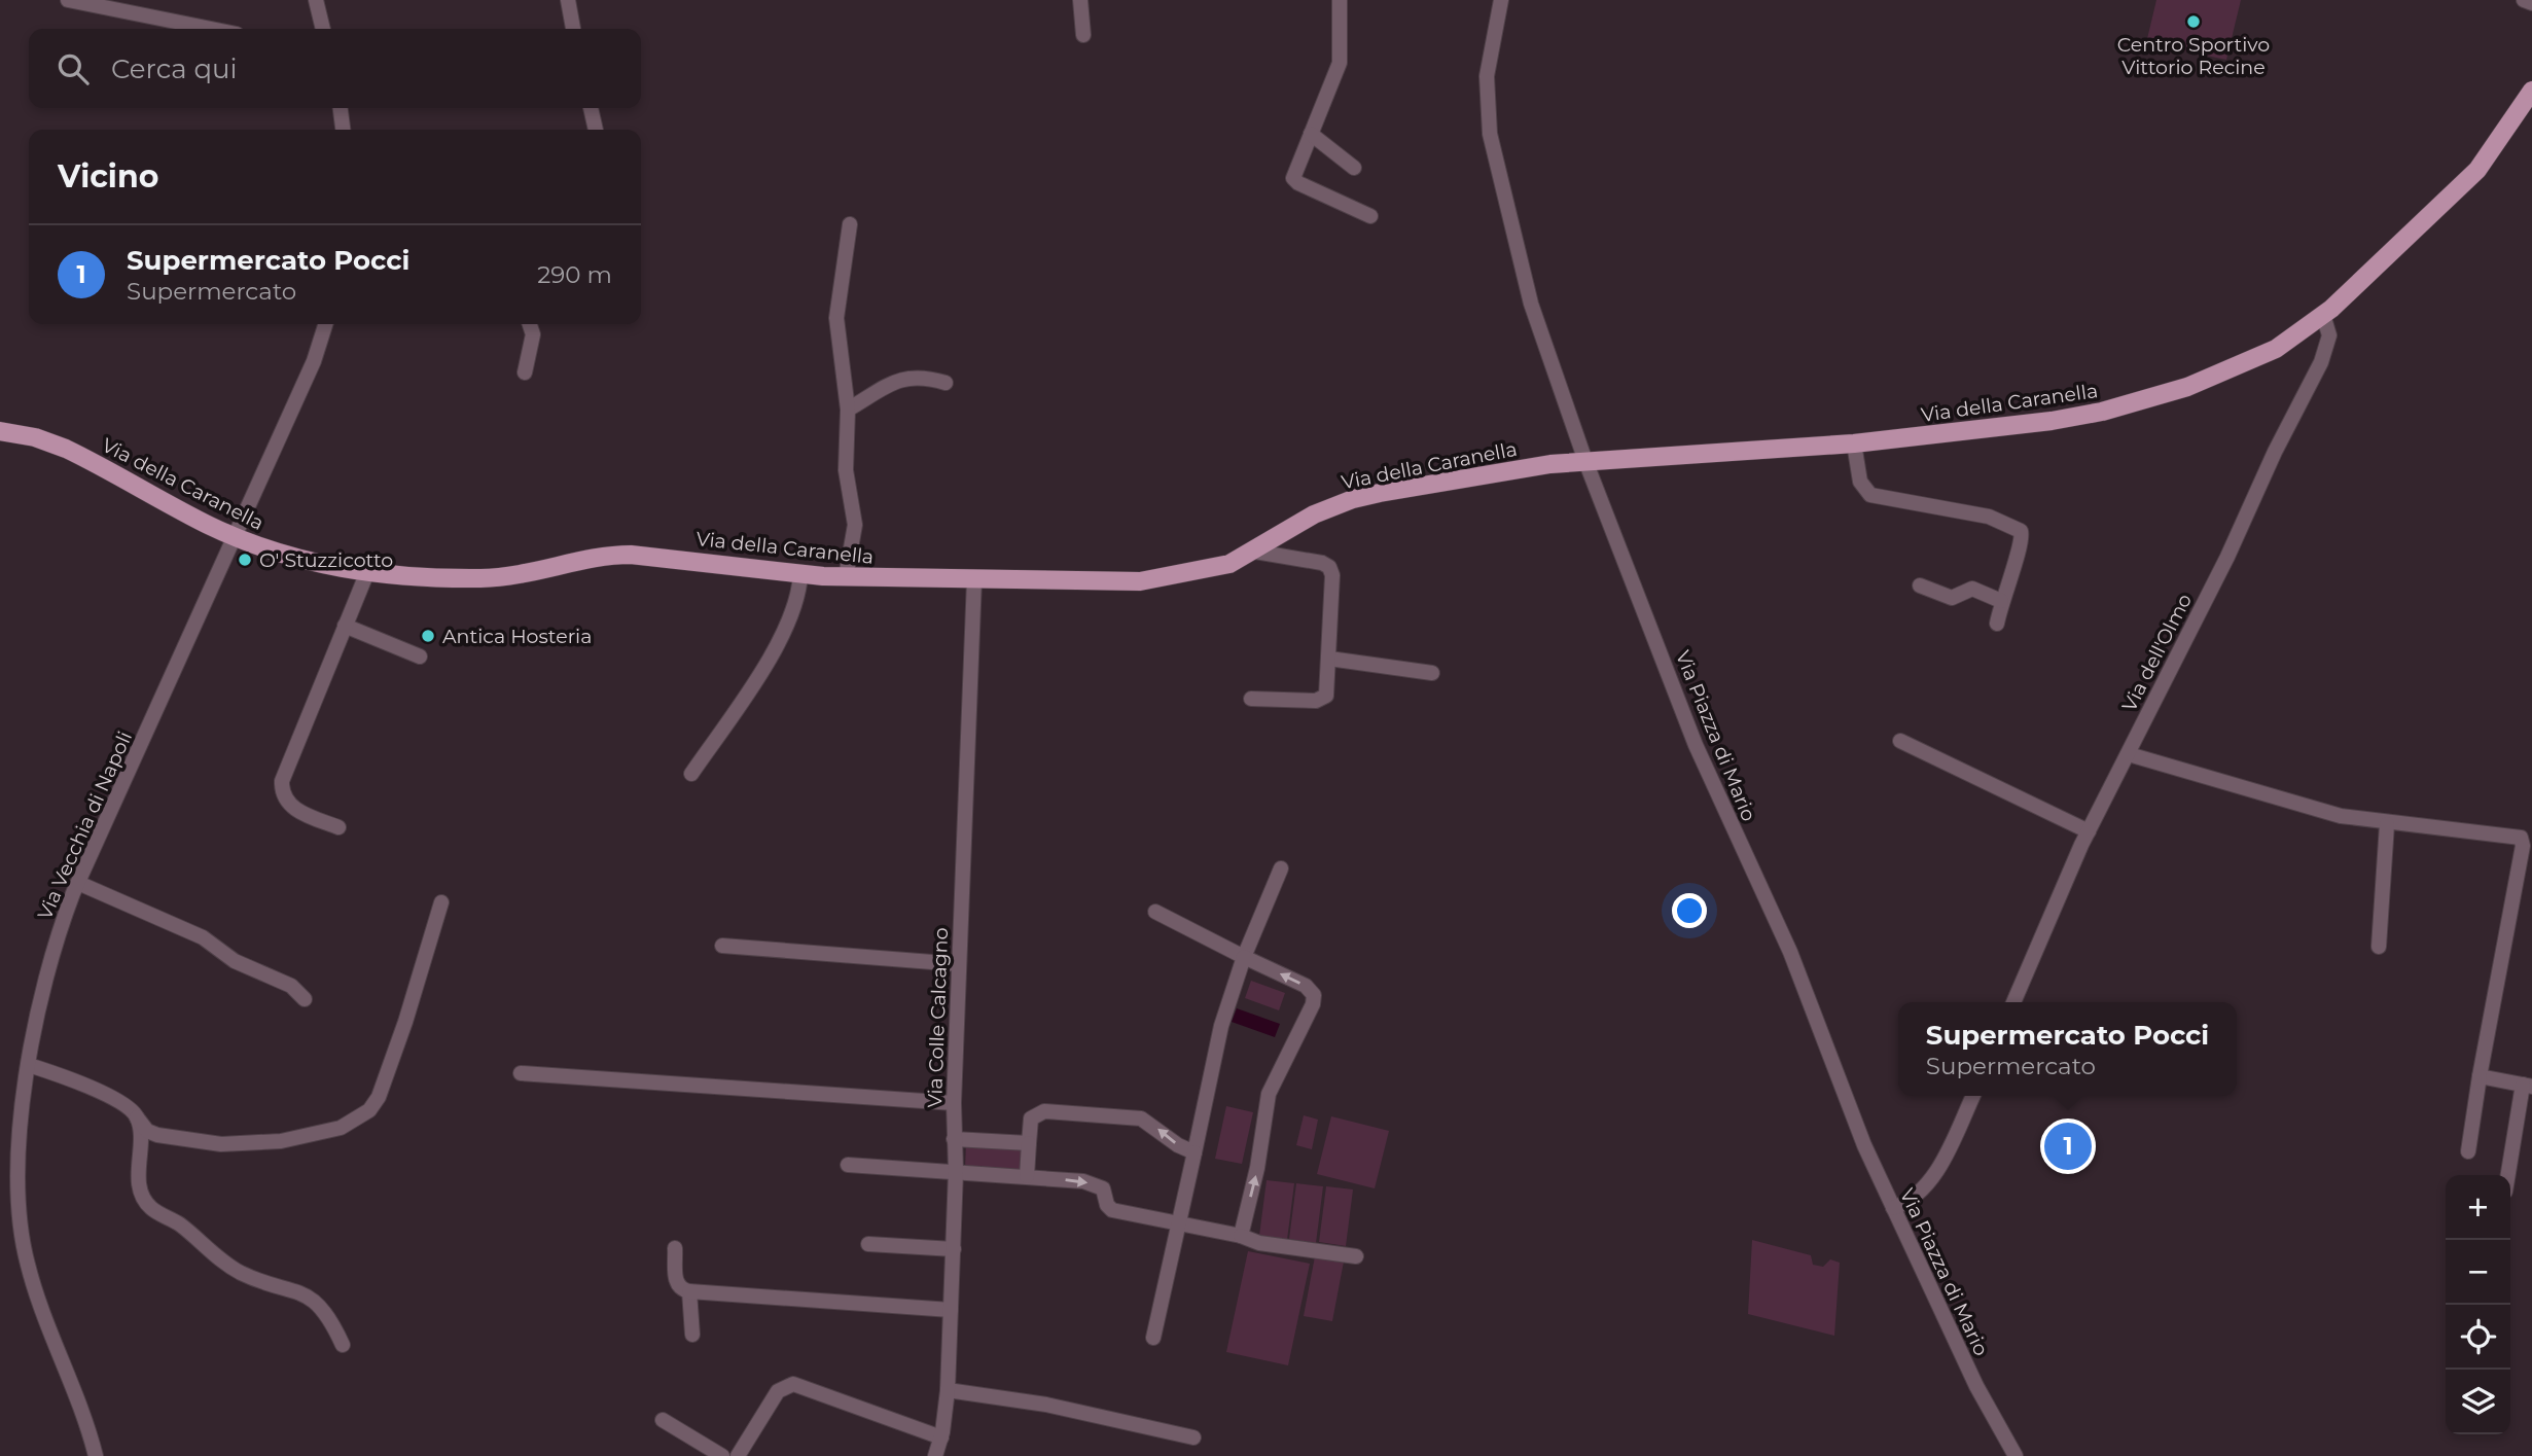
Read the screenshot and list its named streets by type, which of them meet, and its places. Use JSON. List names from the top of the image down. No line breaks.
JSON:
{"streets":{"main road":["Via della Caranella"],"street":["Via dell'Olmo","Via Piazza di Mario","Via Vecchia di Napoli","Via Colle Calcagno"]},"crossings":[["Via della Caranella","Via dell'Olmo"],["Via della Caranella","Via Piazza di Mario"],["Via della Caranella","Via Vecchia di Napoli"],["Via della Caranella","Via Colle Calcagno"]],"places":["Centro Sportivo Vittorio Recine","O' Stuzzicotto","Antica Hosteria"],"page":{"search":"Cerca qui","heading":"Vicino","list":[{"mark":"1","name":"Supermercato Pocci","note":"Supermercato","value":"290 m"}],"popup":["Supermercato Pocci","Supermercato"],"pins":"1","map_buttons":["+","−"]}}
